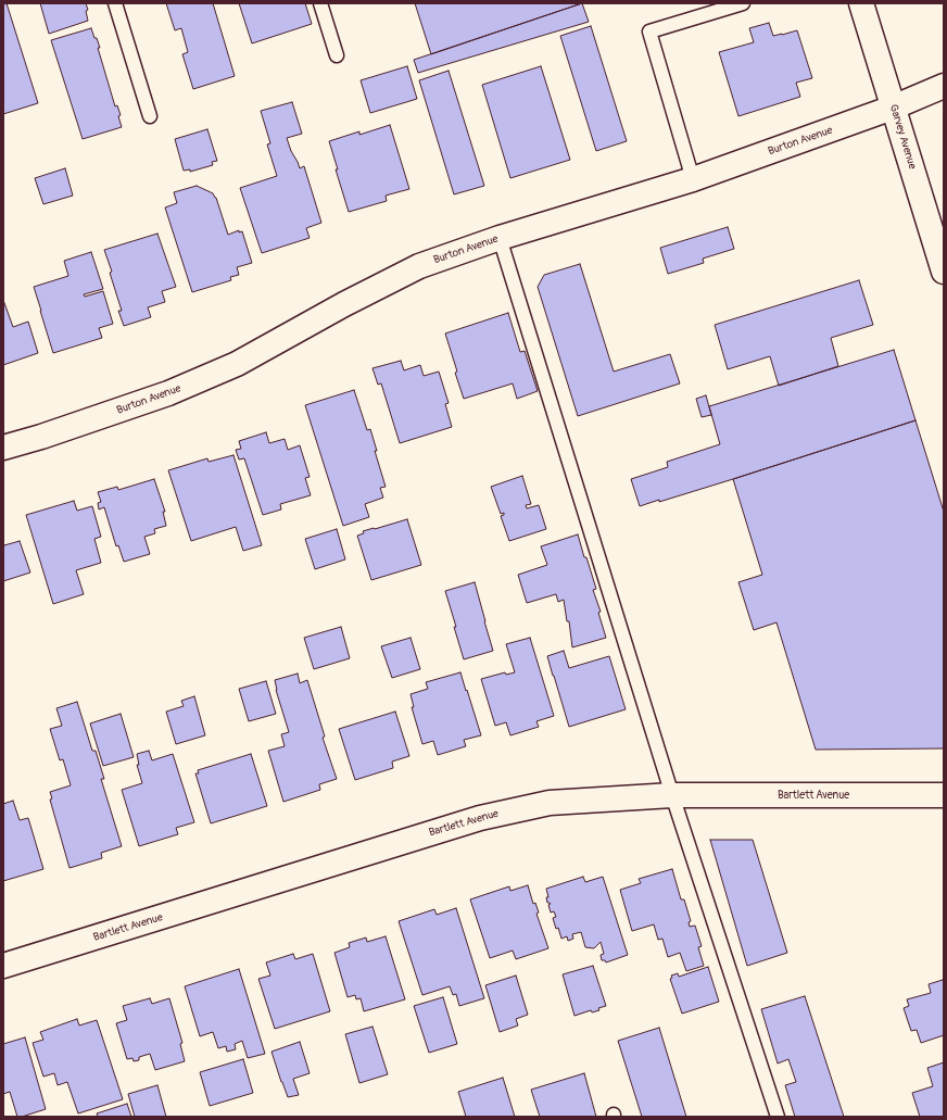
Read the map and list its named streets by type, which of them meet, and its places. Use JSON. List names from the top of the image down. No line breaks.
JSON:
{"streets":{"street":["Garvey Avenue","Burton Avenue","Bartlett Avenue"]},"crossings":[["Garvey Avenue","Burton Avenue"]]}
